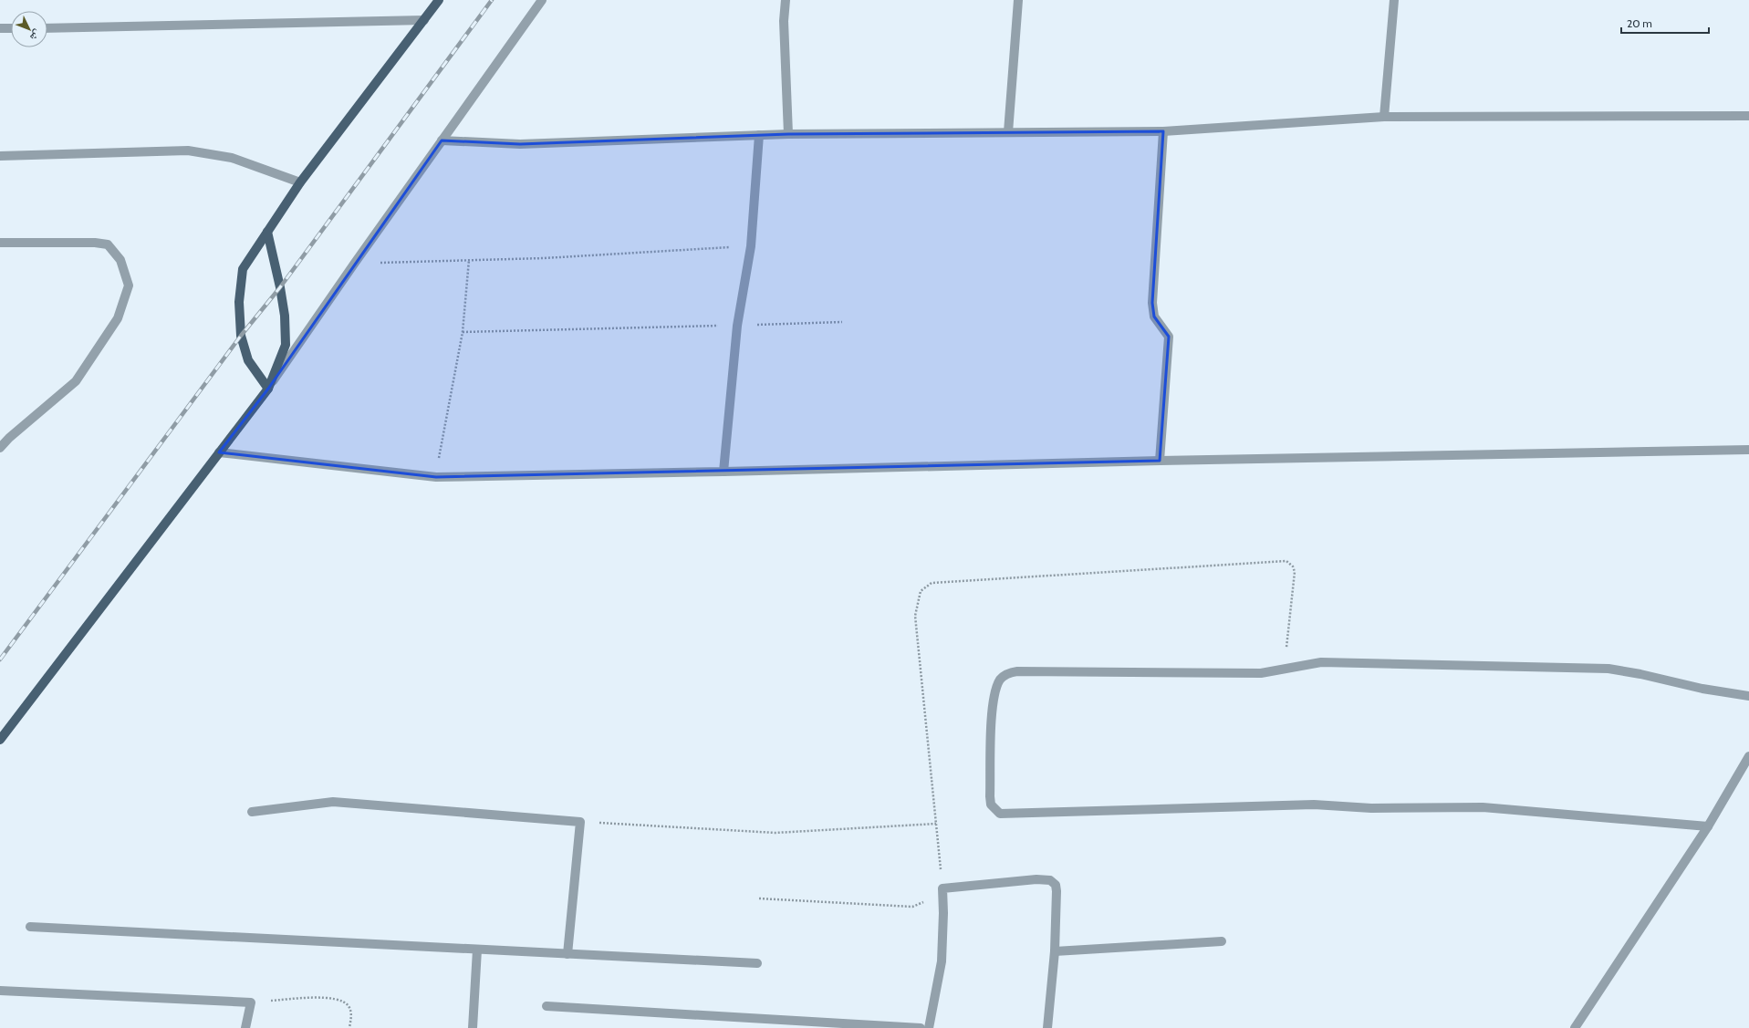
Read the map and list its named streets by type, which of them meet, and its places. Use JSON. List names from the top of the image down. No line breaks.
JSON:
{"scale_bar":"20 m","north":"bottom right"}
